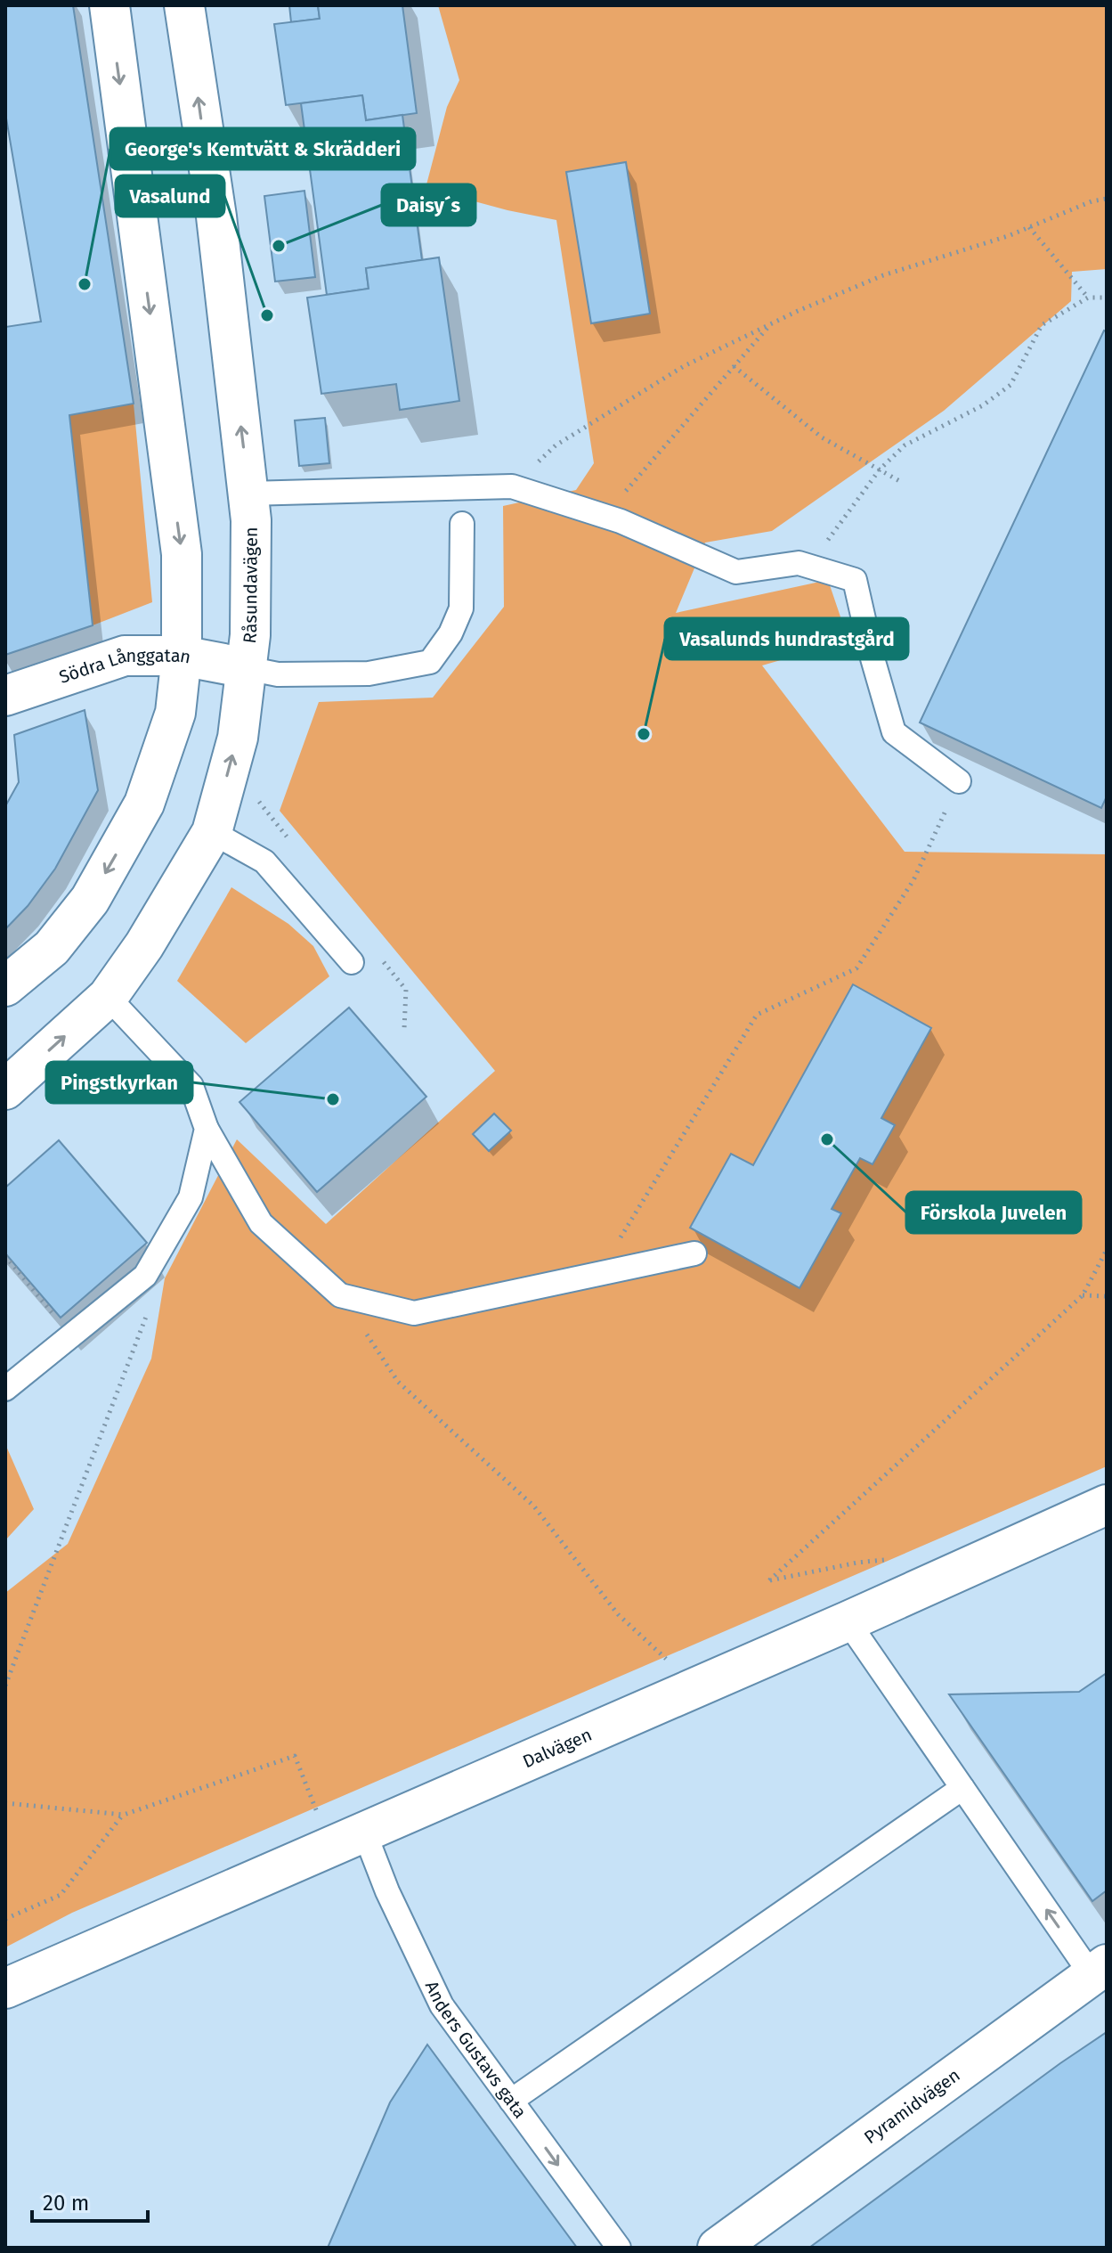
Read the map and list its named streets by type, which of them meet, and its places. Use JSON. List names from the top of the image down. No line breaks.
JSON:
{"streets":{"street":["Råsundavägen","Södra Långgatan","Dalvägen","Pyramidvägen"],"lane":["Anders Gustavs gata"]},"crossings":[["Råsundavägen","Södra Långgatan"],["Dalvägen","Anders Gustavs gata"]],"one_way":["Anders Gustavs gata"],"places":["Daisy´s","George's Kemtvätt & Skrädderi","Vasalund","Vasalunds hundrastgård","Pingstkyrkan","Förskola Juvelen"],"scale_bar":"20 m"}
